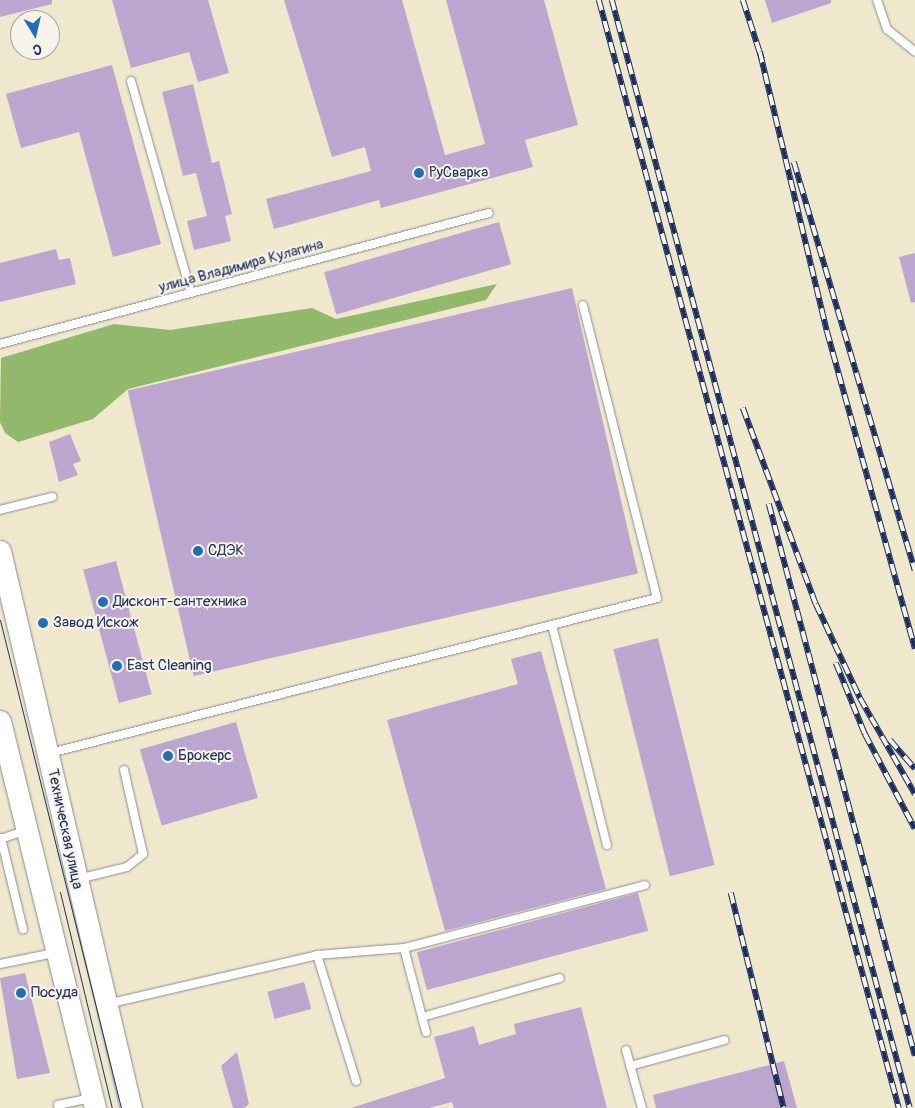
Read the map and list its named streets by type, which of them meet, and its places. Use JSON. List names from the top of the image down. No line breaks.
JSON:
{"streets":{"main road":["Техническая улица"],"lane":["улица Владимира Кулагина"]},"places":["РуСварка","СДЭК","Дисконт-сантехника","Завод Искож","East Cleaning","Брокерс","Посуда"],"north":"bottom"}
